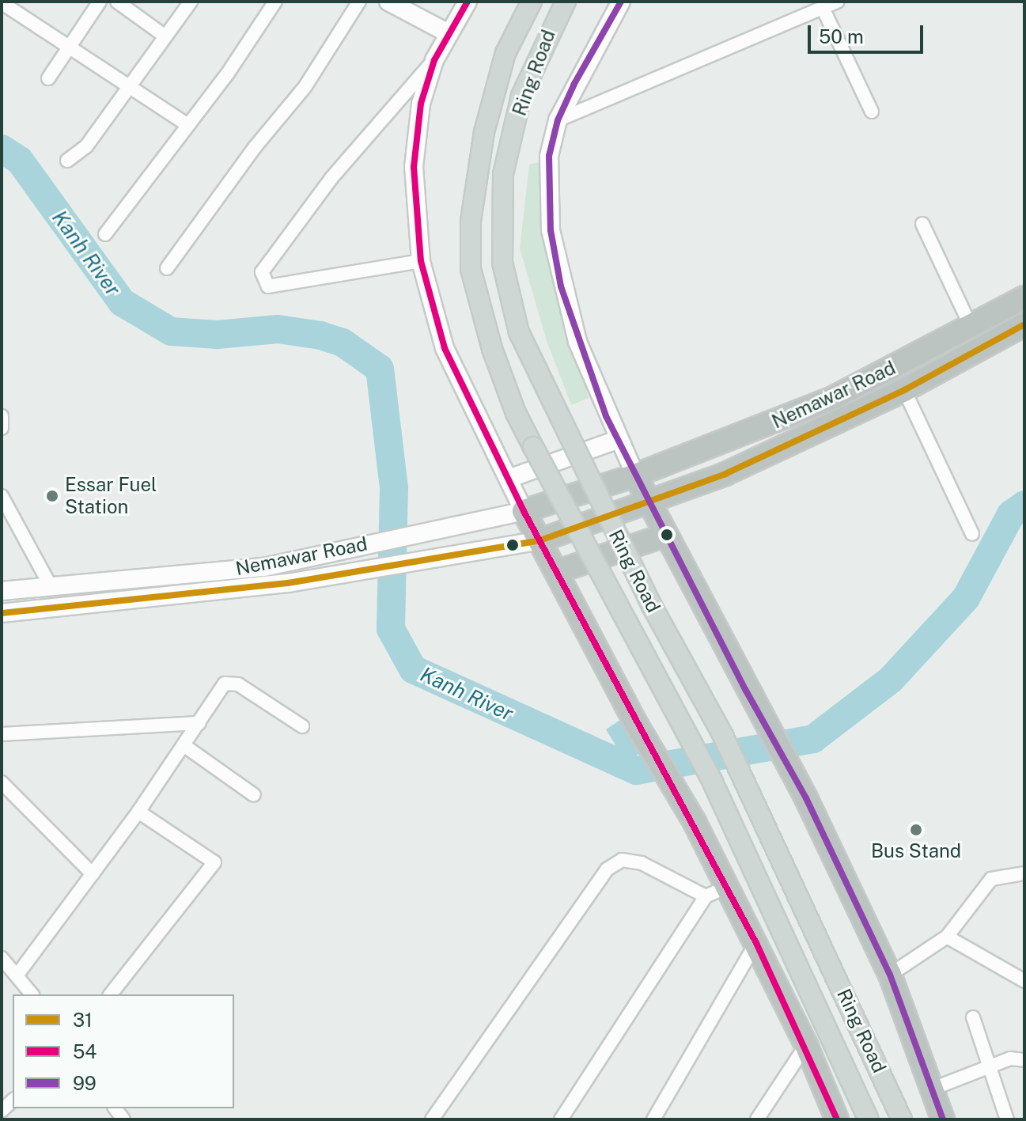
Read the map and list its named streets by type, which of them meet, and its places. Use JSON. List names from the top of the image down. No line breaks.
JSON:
{"streets":{"highway":["Nemawar Road"],"main road":["Ring Road"]},"water":["Kanh River"],"places":["Essar Fuel Station","Bus Stand"],"lines":["transit line 54","transit line 99","transit line 31"],"legend":["31","54","99"],"scale_bar":"50 m"}
